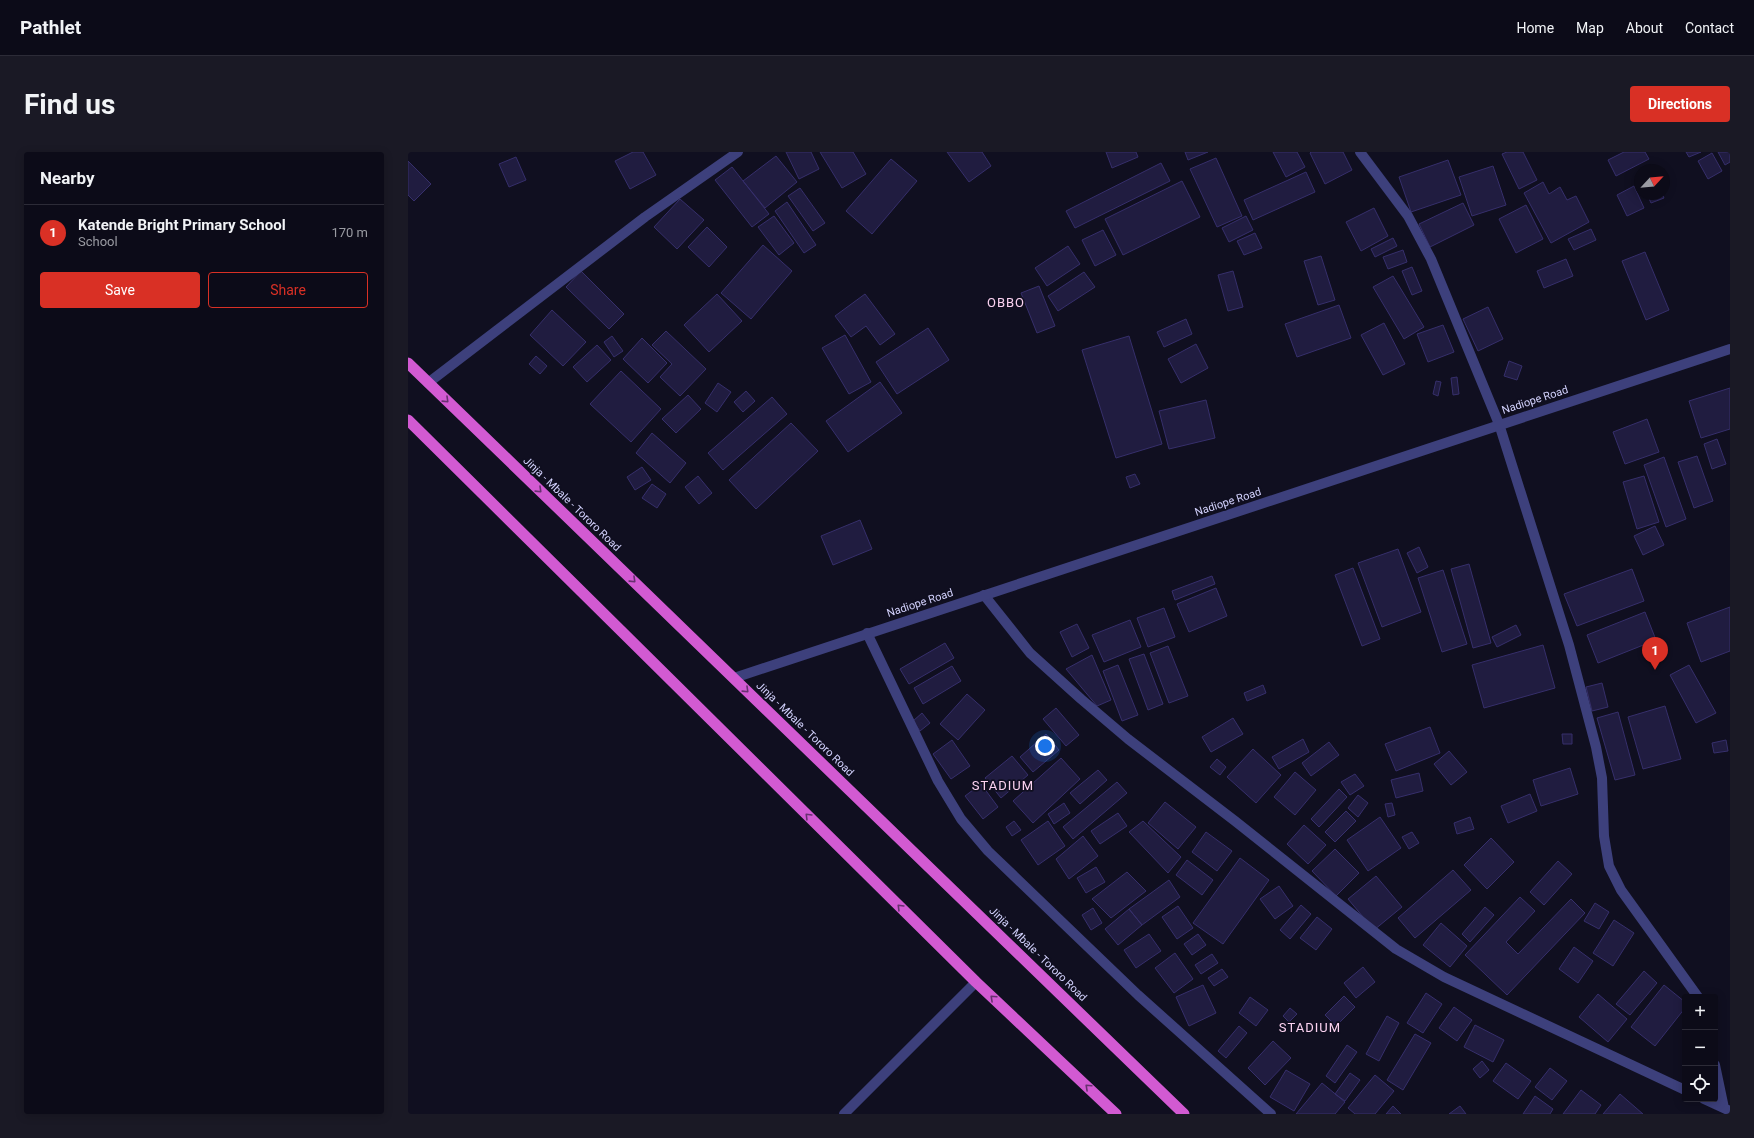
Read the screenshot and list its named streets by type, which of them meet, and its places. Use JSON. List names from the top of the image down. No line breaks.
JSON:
{"streets":{"highway":["Jinja - Mbale - Tororo Road"],"street":["Nadiope Road"]},"crossings":[["Nadiope Road","Jinja - Mbale - Tororo Road"]],"districts":["OBBO","STADIUM","STADIUM"],"north":"top right","page":{"header":"Pathlet","nav":["Home","Map","About","Contact"],"buttons":["Directions",["Save","Share"]],"title":"Find us","heading":"Nearby","list":[{"mark":"1","name":"Katende Bright Primary School","note":"School","value":"170 m"}],"pins":"1","map_buttons":["+","−"]}}
